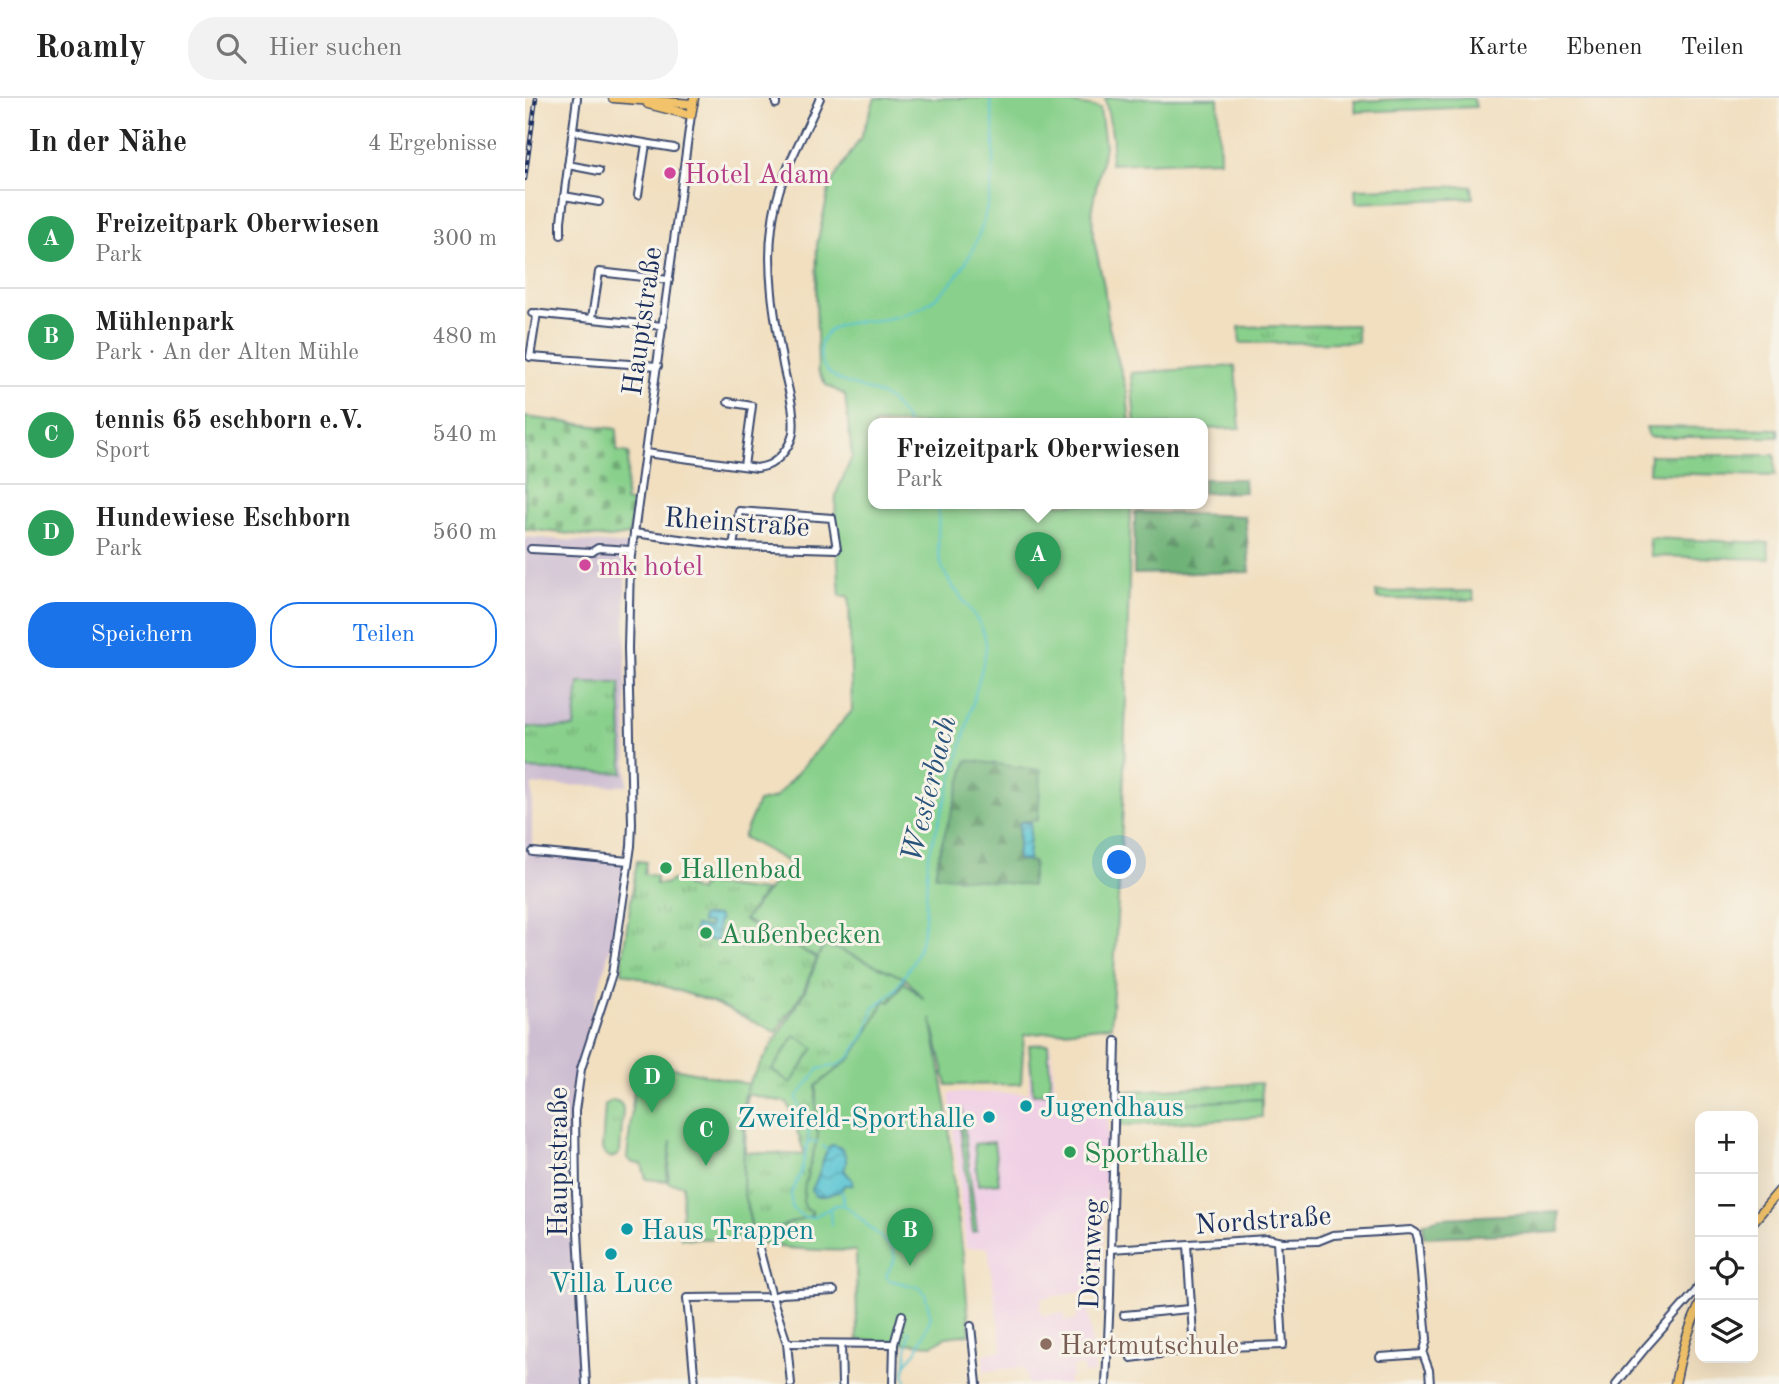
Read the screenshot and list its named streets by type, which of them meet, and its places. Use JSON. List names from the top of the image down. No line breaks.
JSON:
{"streets":{"main road":["Hauptstraße"],"street":["Rheinstraße","Nordstraße","Dörnweg"]},"crossings":[["Hauptstraße","Rheinstraße"],["Nordstraße","Dörnweg"]],"water":["Westerbach"],"places":["Hotel Adam","mk hotel","Hallenbad","Außenbecken","Jugendhaus","Zweifeld-Sporthalle","Sporthalle","Haus Trappen","Villa Luce","Hartmutschule"],"page":{"header":"Roamly","search":"Hier suchen","nav":["Karte","Ebenen","Teilen"],"heading":["In der Nähe","4 Ergebnisse"],"list":[{"mark":"A","name":"Freizeitpark Oberwiesen","note":"Park","value":"300 m"},{"mark":"B","name":"Mühlenpark","note":"Park · An der Alten Mühle","value":"480 m"},{"mark":"C","name":"tennis 65 eschborn e.V.","note":"Sport","value":"540 m"},{"mark":"D","name":"Hundewiese Eschborn","note":"Park","value":"560 m"}],"popup":["Freizeitpark Oberwiesen","Park"],"pins":["A","D","C","B"],"buttons":["Speichern","Teilen"],"map_buttons":["+","−"]}}
